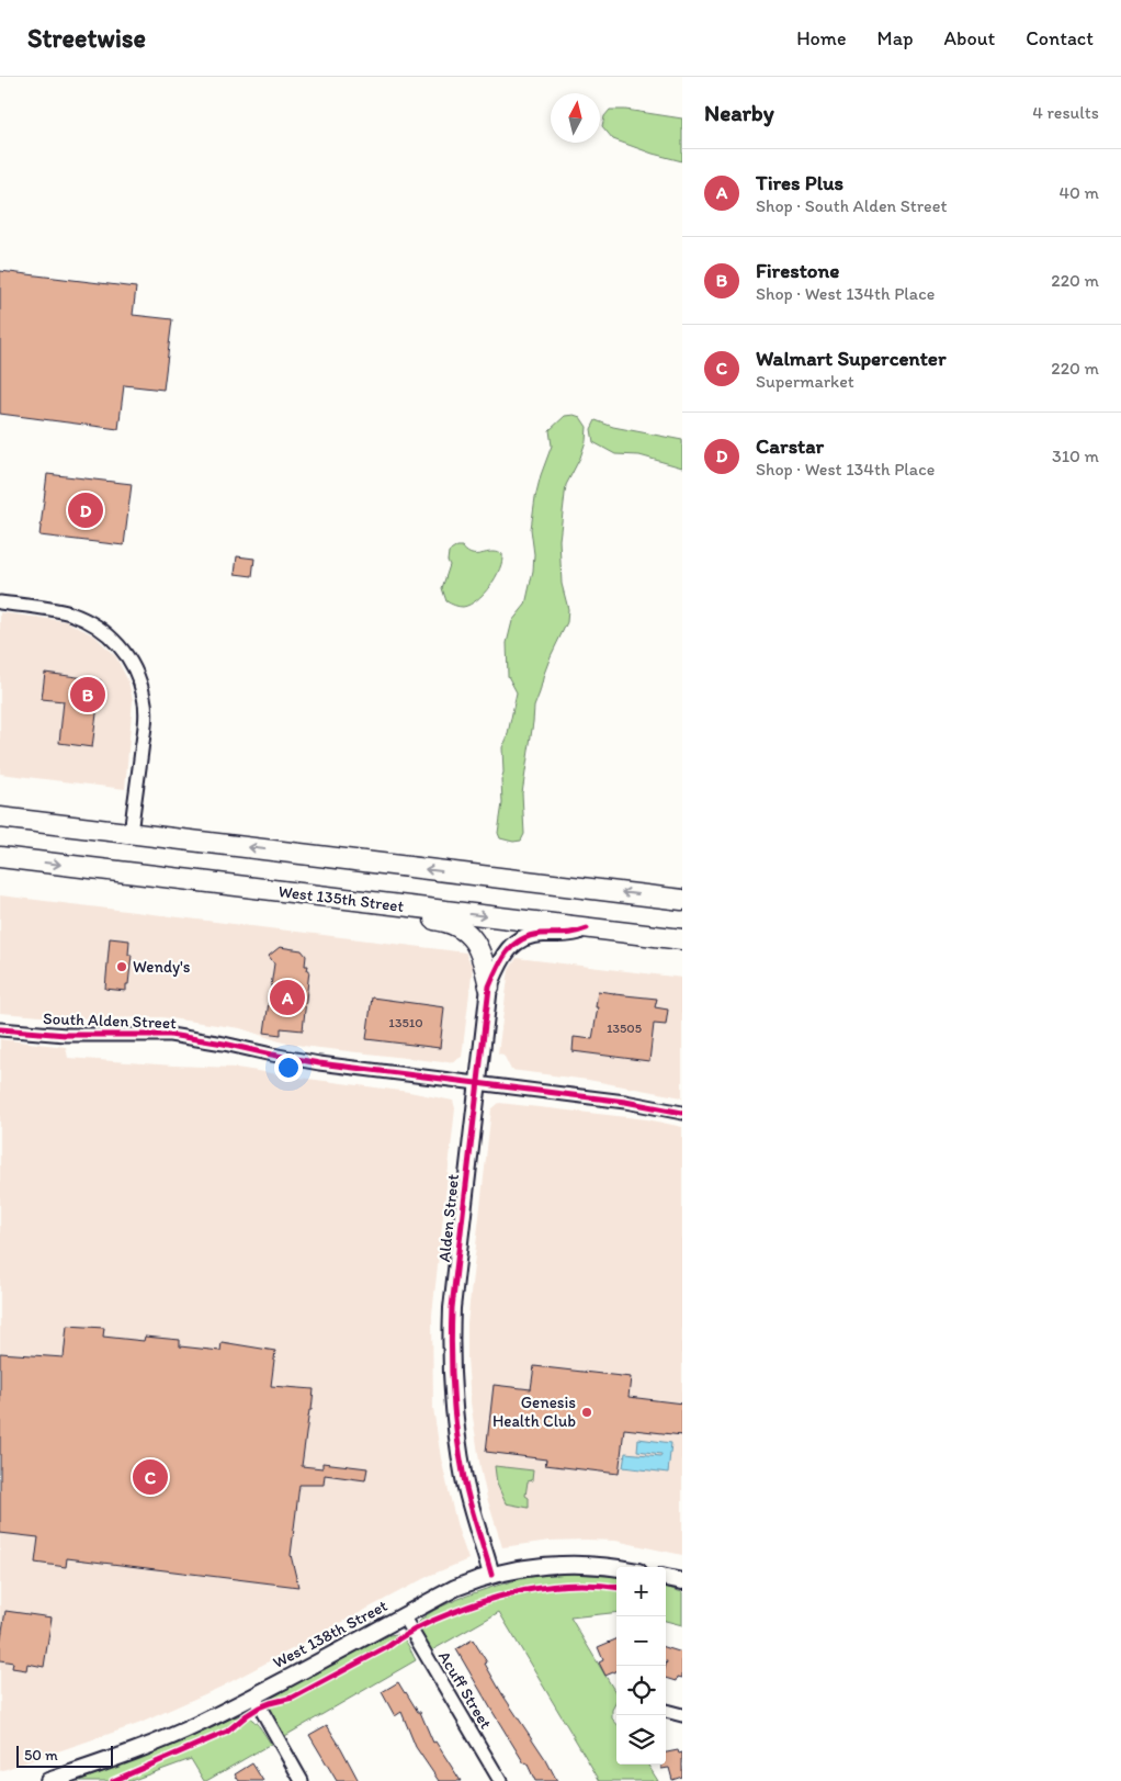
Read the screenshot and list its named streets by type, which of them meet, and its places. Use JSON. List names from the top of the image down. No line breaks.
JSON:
{"streets":{"main road":["West 135th Street"],"street":["South Alden Street","Alden Street","West 138th Street","Acuff Street"]},"crossings":[["West 135th Street","Alden Street"],["South Alden Street","Alden Street"],["Alden Street","West 138th Street"],["West 138th Street","Acuff Street"]],"places":["Wendy's","Genesis Health Club"],"house_numbers":["13510","13505"],"scale_bar":"50 m","north":"top","page":{"header":"Streetwise","nav":["Home","Map","About","Contact"],"heading":["Nearby","4 results"],"list":[{"mark":"A","name":"Tires Plus","note":"Shop · South Alden Street","value":"40 m"},{"mark":"B","name":"Firestone","note":"Shop · West 134th Place","value":"220 m"},{"mark":"C","name":"Walmart Supercenter","note":"Supermarket","value":"220 m"},{"mark":"D","name":"Carstar","note":"Shop · West 134th Place","value":"310 m"}],"pins":["D","B","A","C"],"map_buttons":["+","−"],"scale":"50 m"}}
